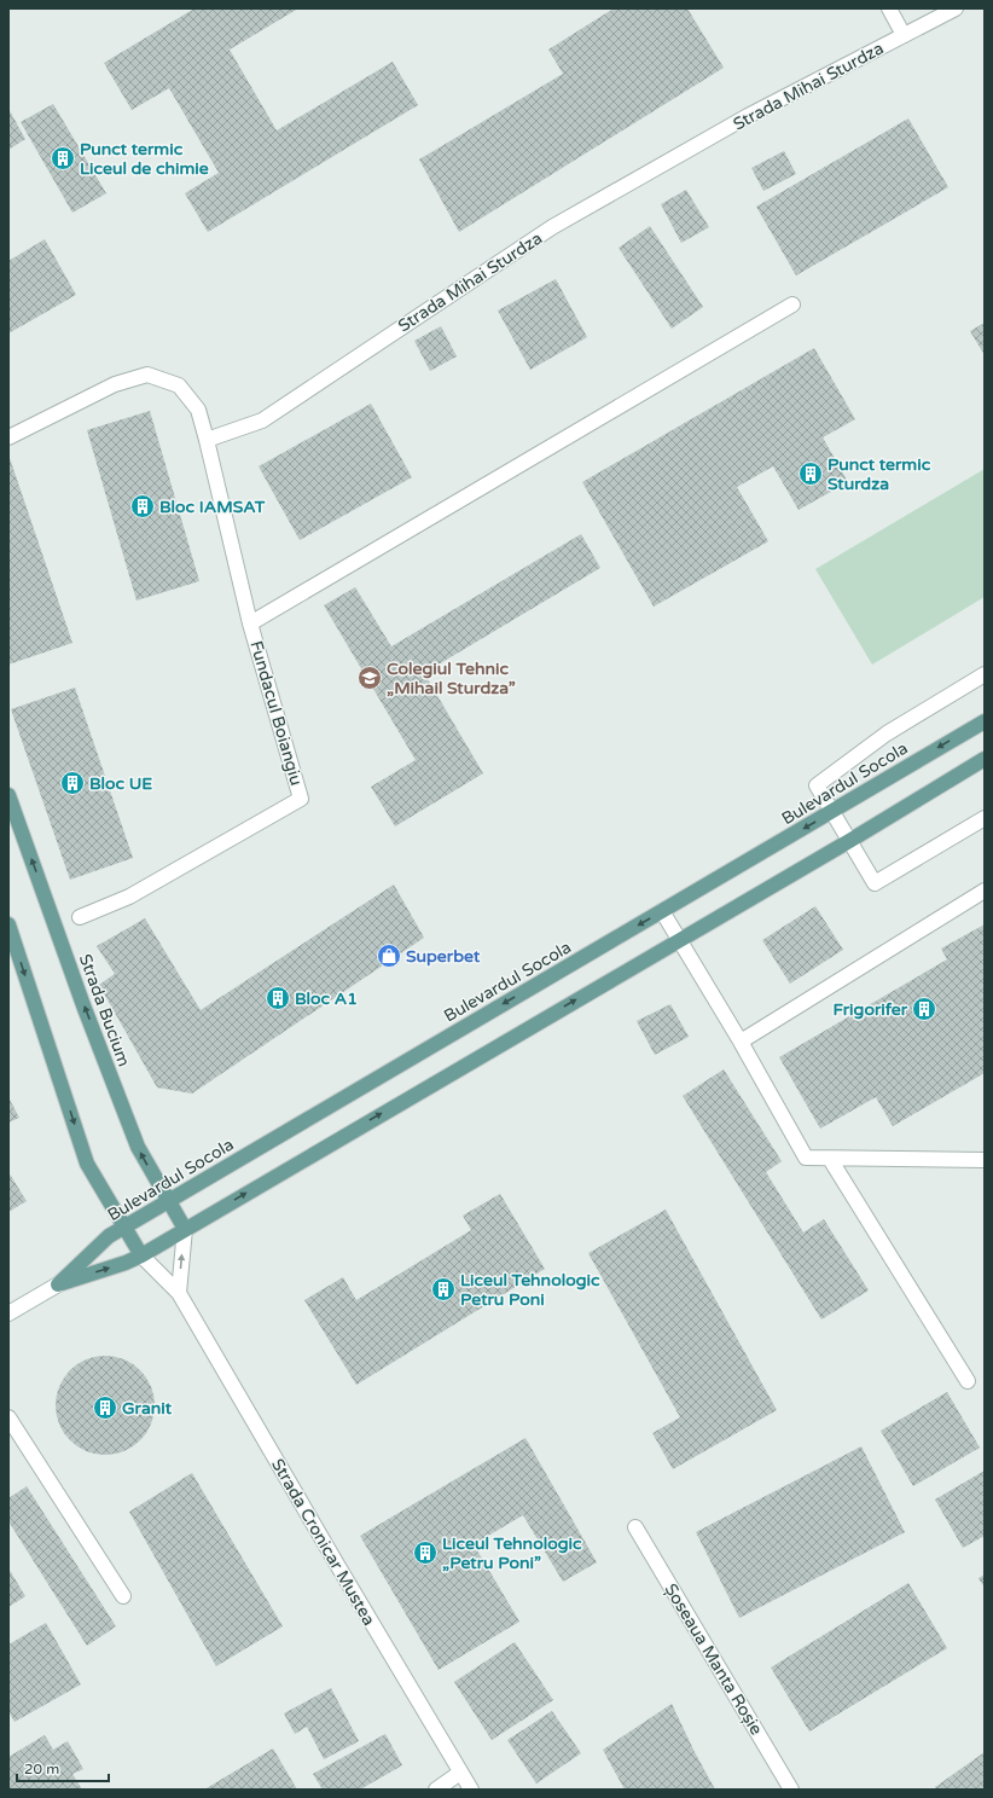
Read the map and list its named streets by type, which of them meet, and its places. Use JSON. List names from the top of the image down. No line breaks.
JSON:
{"streets":{"main road":["Bulevardul Socola","Strada Bucium"],"street":["Strada Mihai Sturdza","Fundacul Boiangiu","Strada Cronicar Mustea","Șoseaua Manta Roșie"]},"crossings":[["Strada Mihai Sturdza","Fundacul Boiangiu"],["Bulevardul Socola","Strada Bucium"],["Bulevardul Socola","Strada Cronicar Mustea"]],"places":{"building":["Punct termic Liceul de chimie","Punct termic Sturdza","Bloc IAMSAT","Bloc UE","Bloc A1","Frigorifer","Liceul Tehnologic Petru Poni","Granit","Liceul Tehnologic „Petru Poni”"],"school or university":["Colegiul Tehnic „Mihail Sturdza”"],"shop":["Superbet"]},"scale_bar":"20 m"}
